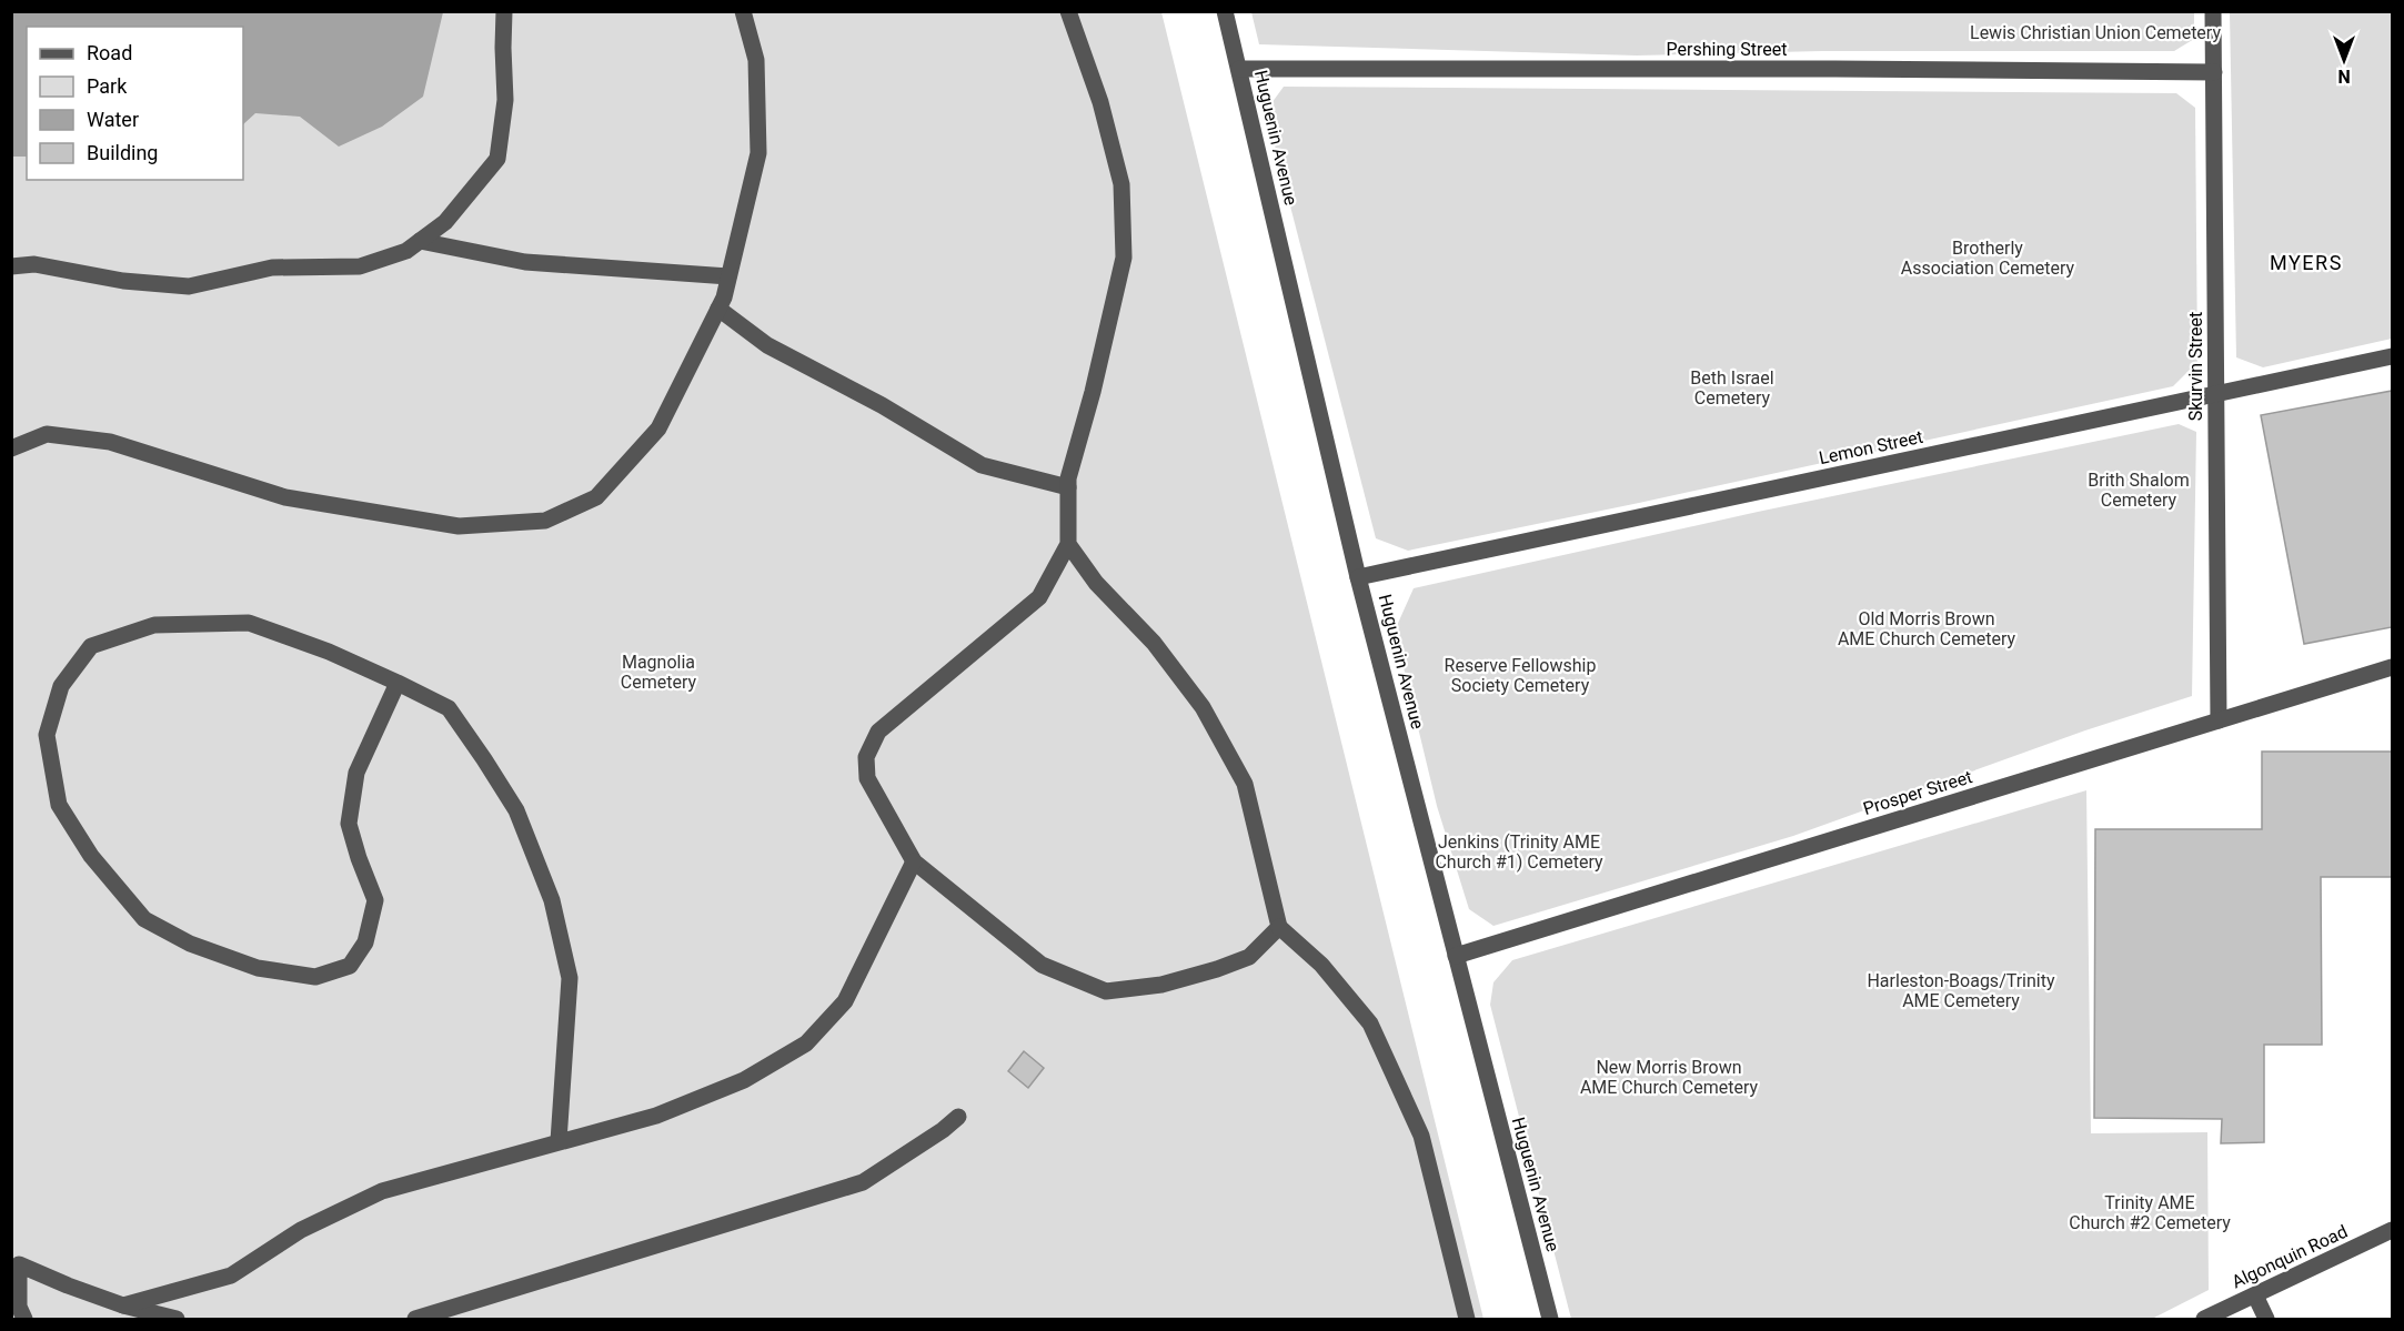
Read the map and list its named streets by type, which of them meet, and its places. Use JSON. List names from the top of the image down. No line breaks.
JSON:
{"streets":{"street":["Pershing Street","Huguenin Avenue","Skurvin Street","Lemon Street","Prosper Street","Algonquin Road"]},"crossings":[["Pershing Street","Huguenin Avenue"],["Pershing Street","Skurvin Street"],["Huguenin Avenue","Lemon Street"],["Huguenin Avenue","Prosper Street"],["Skurvin Street","Lemon Street"],["Skurvin Street","Prosper Street"]],"districts":["MYERS"],"parks":["Lewis Christian Union Cemetery","Brotherly Association Cemetery","Beth Israel Cemetery","Brith Shalom Cemetery","Old Morris Brown AME Church Cemetery","Magnolia Cemetery","Reserve Fellowship Society Cemetery","Jenkins (Trinity AME Church #1) Cemetery","Harleston-Boags/Trinity AME Cemetery","New Morris Brown AME Church Cemetery","Trinity AME Church #2 Cemetery"],"legend":["Road","Park","Water","Building"],"north":"bottom"}
